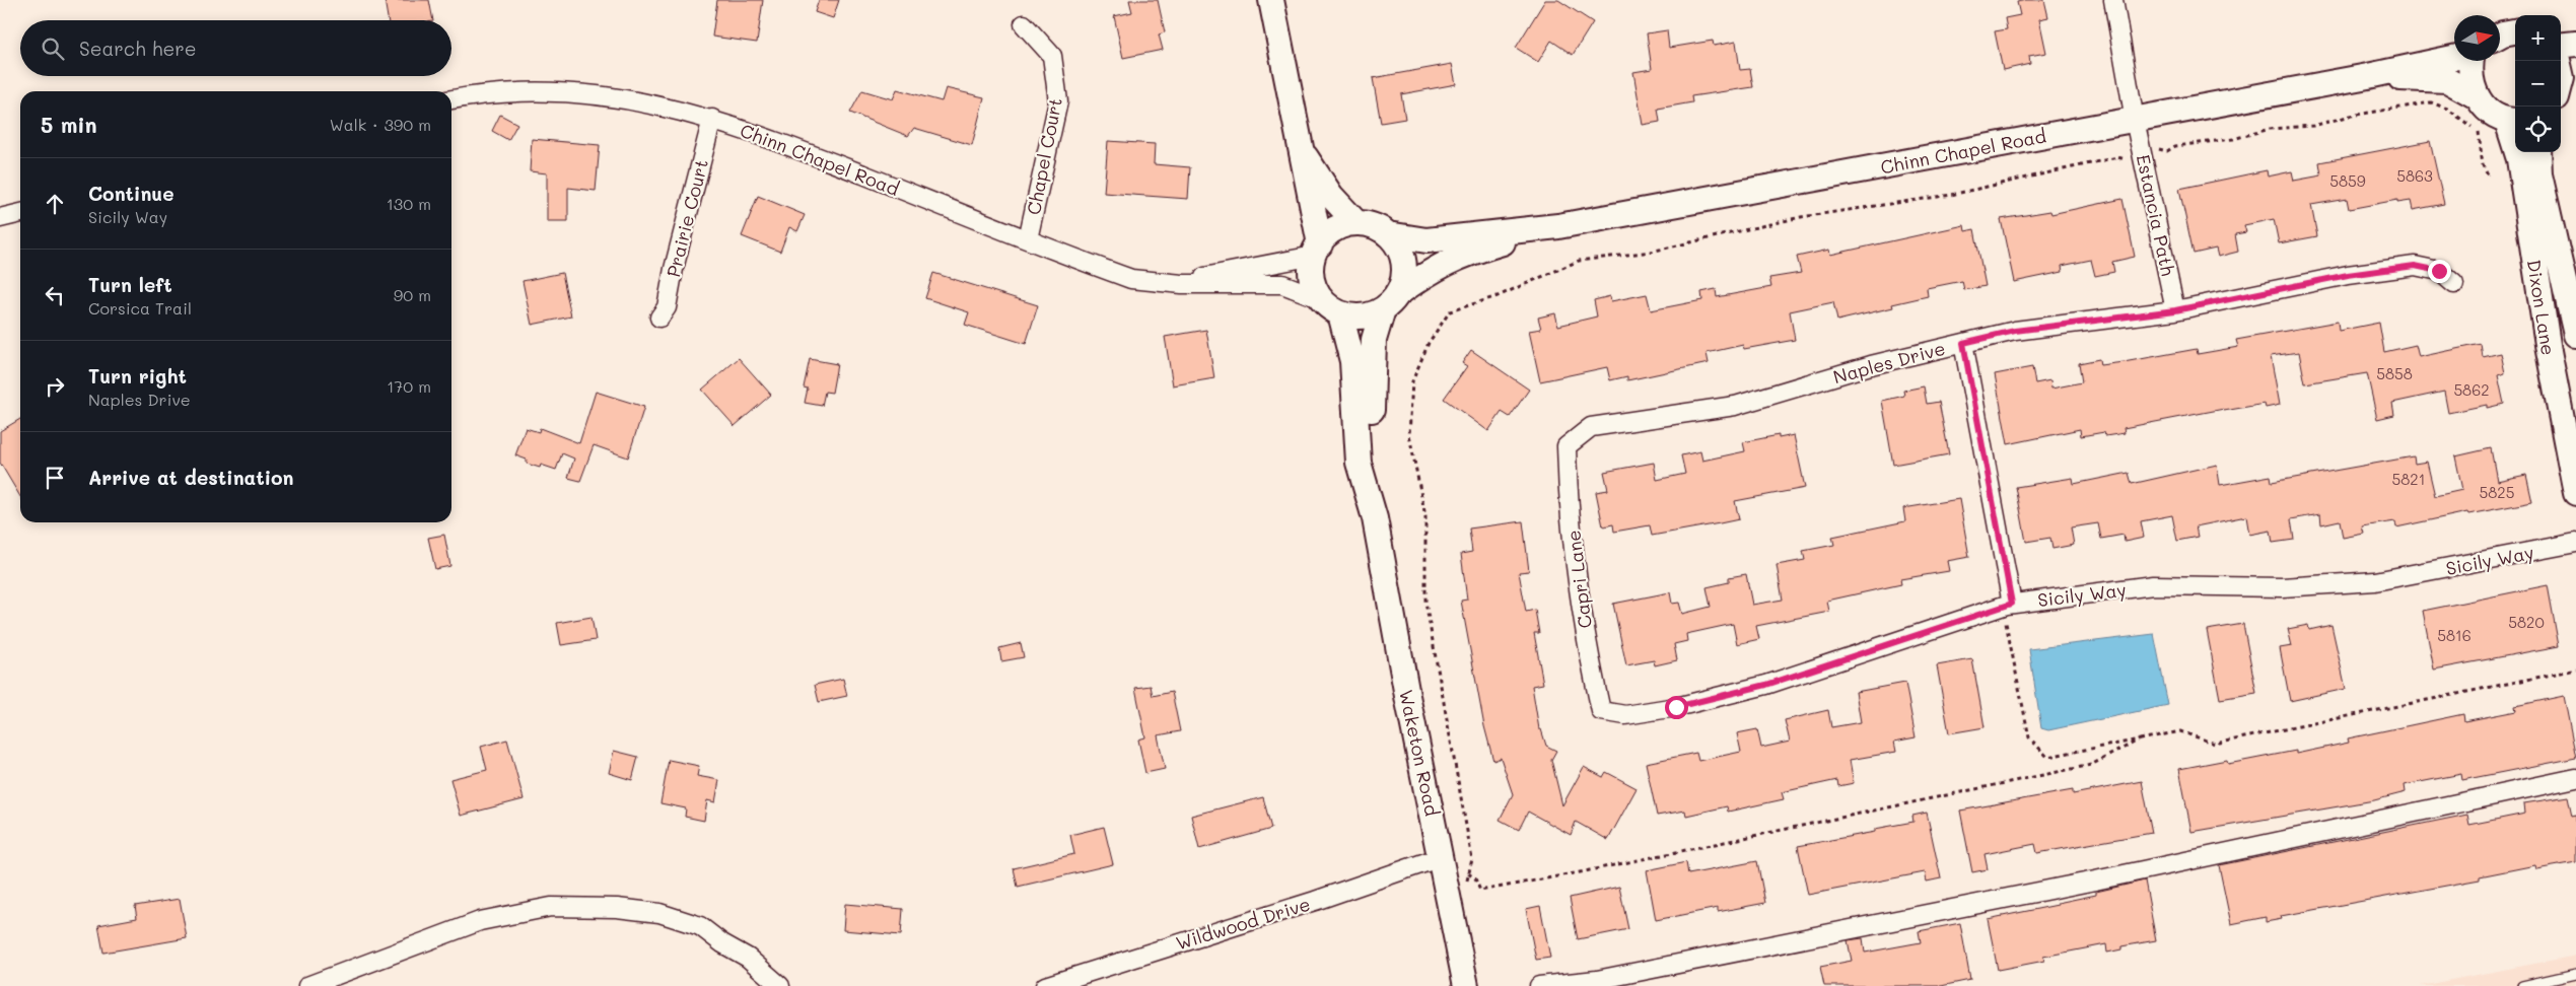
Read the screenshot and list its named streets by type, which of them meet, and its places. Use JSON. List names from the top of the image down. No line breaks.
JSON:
{"streets":{"street":["Chinn Chapel Road","Chapel Court","Estancia Path","Prairie Court","Dixon Lane","Naples Drive","Sicily Way","Capri Lane","Waketon Road","Wildwood Drive"]},"crossings":[["Chinn Chapel Road","Chapel Court"],["Chinn Chapel Road","Estancia Path"],["Chinn Chapel Road","Prairie Court"],["Chinn Chapel Road","Dixon Lane"],["Chinn Chapel Road","Waketon Road"],["Estancia Path","Naples Drive"],["Naples Drive","Capri Lane"],["Sicily Way","Capri Lane"],["Waketon Road","Wildwood Drive"]],"house_numbers":["5863","5859","5858","5862","5821","5825","5820","5816"],"north":"right","page":{"map_buttons":["+","−"],"search":"Search here","heading":["5 min","Walk · 390 m"],"list":[["Continue","Sicily Way","130 m"],["Turn left","Corsica Trail","90 m"],["Turn right","Naples Drive","170 m"],"Arrive at destination"]}}
